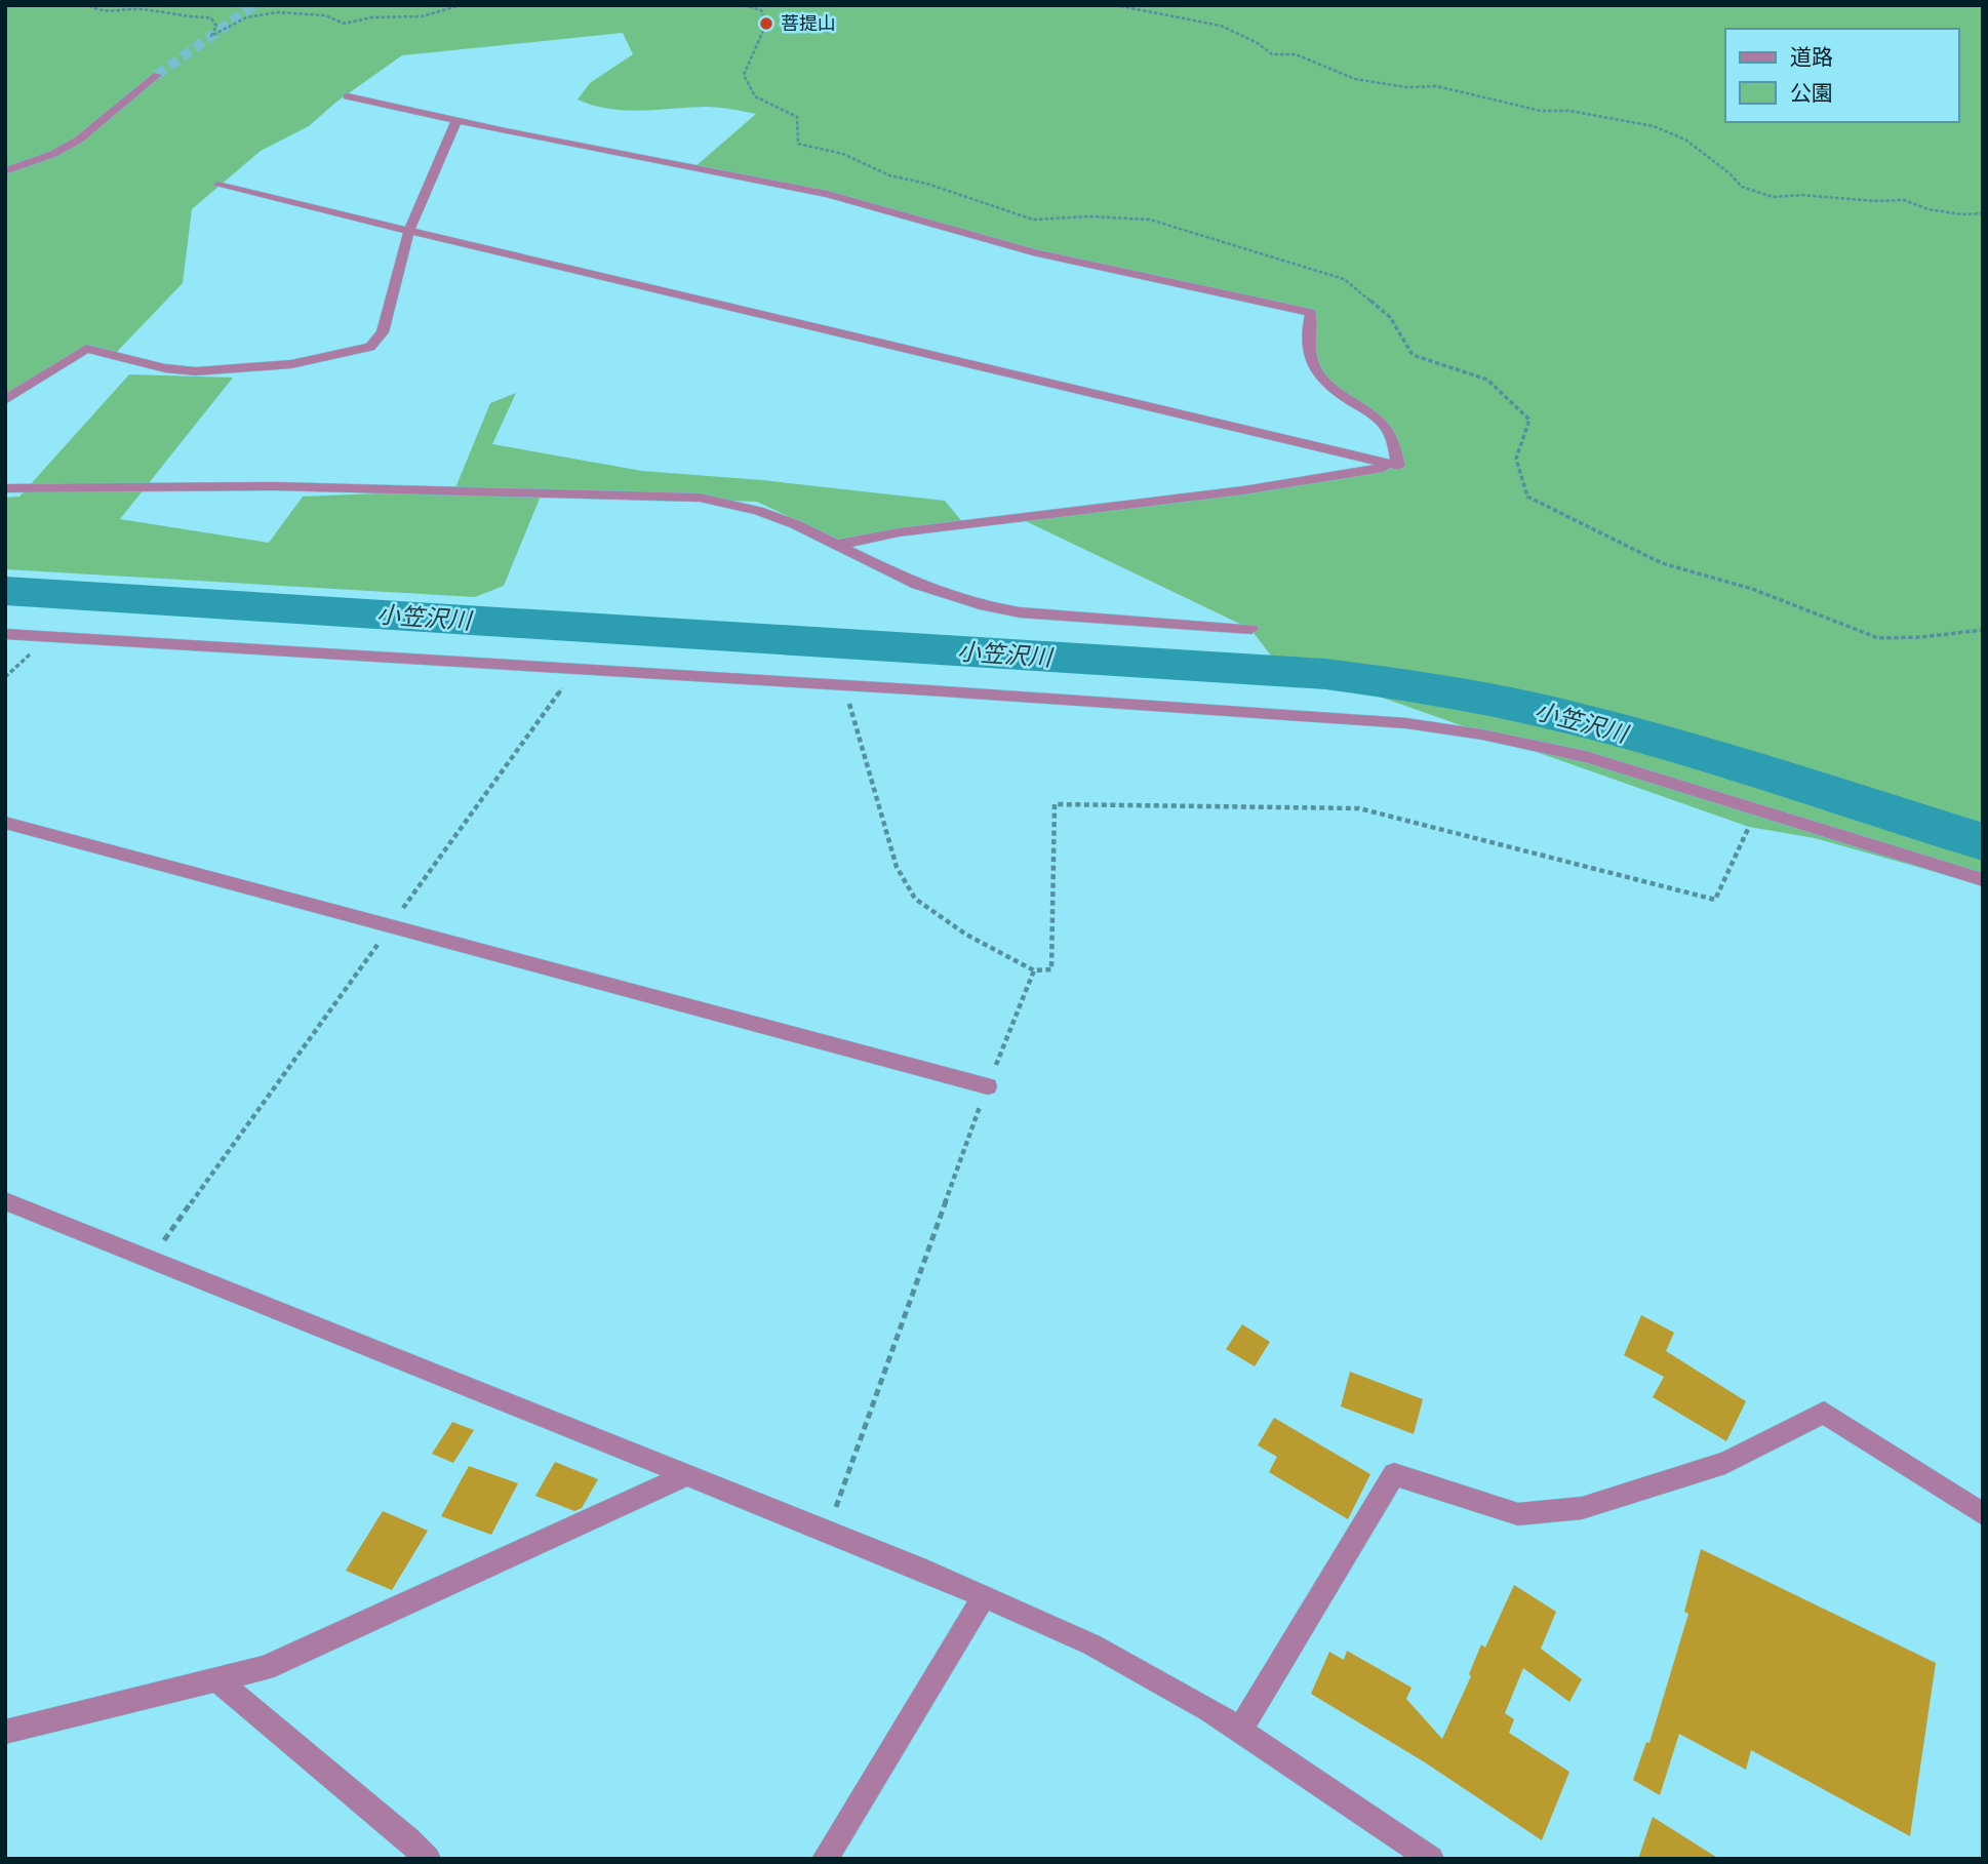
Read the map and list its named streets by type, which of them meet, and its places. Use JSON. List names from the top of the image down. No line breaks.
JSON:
{"water":["小笠沢川"],"places":["菩提山"],"legend":["道路","公園"]}
